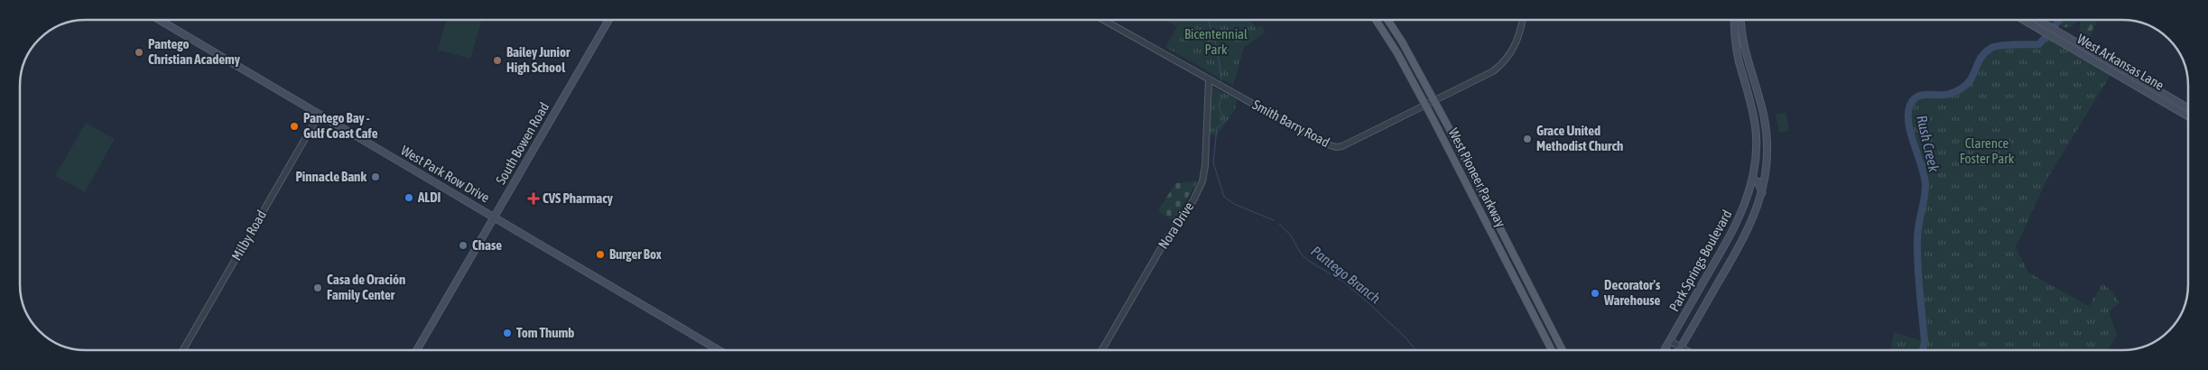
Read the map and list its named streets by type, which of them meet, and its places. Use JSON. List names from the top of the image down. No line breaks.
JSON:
{"streets":{"main road":["West Arkansas Lane","South Bowen Road","West Park Row Drive","West Pioneer Parkway","Park Springs Boulevard"],"street":["Smith Barry Road","Nora Drive","Milby Road"]},"crossings":[["Smith Barry Road","West Pioneer Parkway"],["Smith Barry Road","Nora Drive"],["South Bowen Road","West Park Row Drive"],["West Park Row Drive","Milby Road"]],"water":["Rush Creek","Pantego Branch"],"parks":["Bicentennial Park","Clarence Foster Park"],"places":{"other":["Pantego Christian Academy","Bailey Junior High School","Pantego Bay - Gulf Coast Cafe","Grace United Methodist Church","Pinnacle Bank","ALDI","Chase","Burger Box","Casa de Oración Family Center","Decorator's Warehouse","Tom Thumb"],"health":["CVS Pharmacy"]}}
